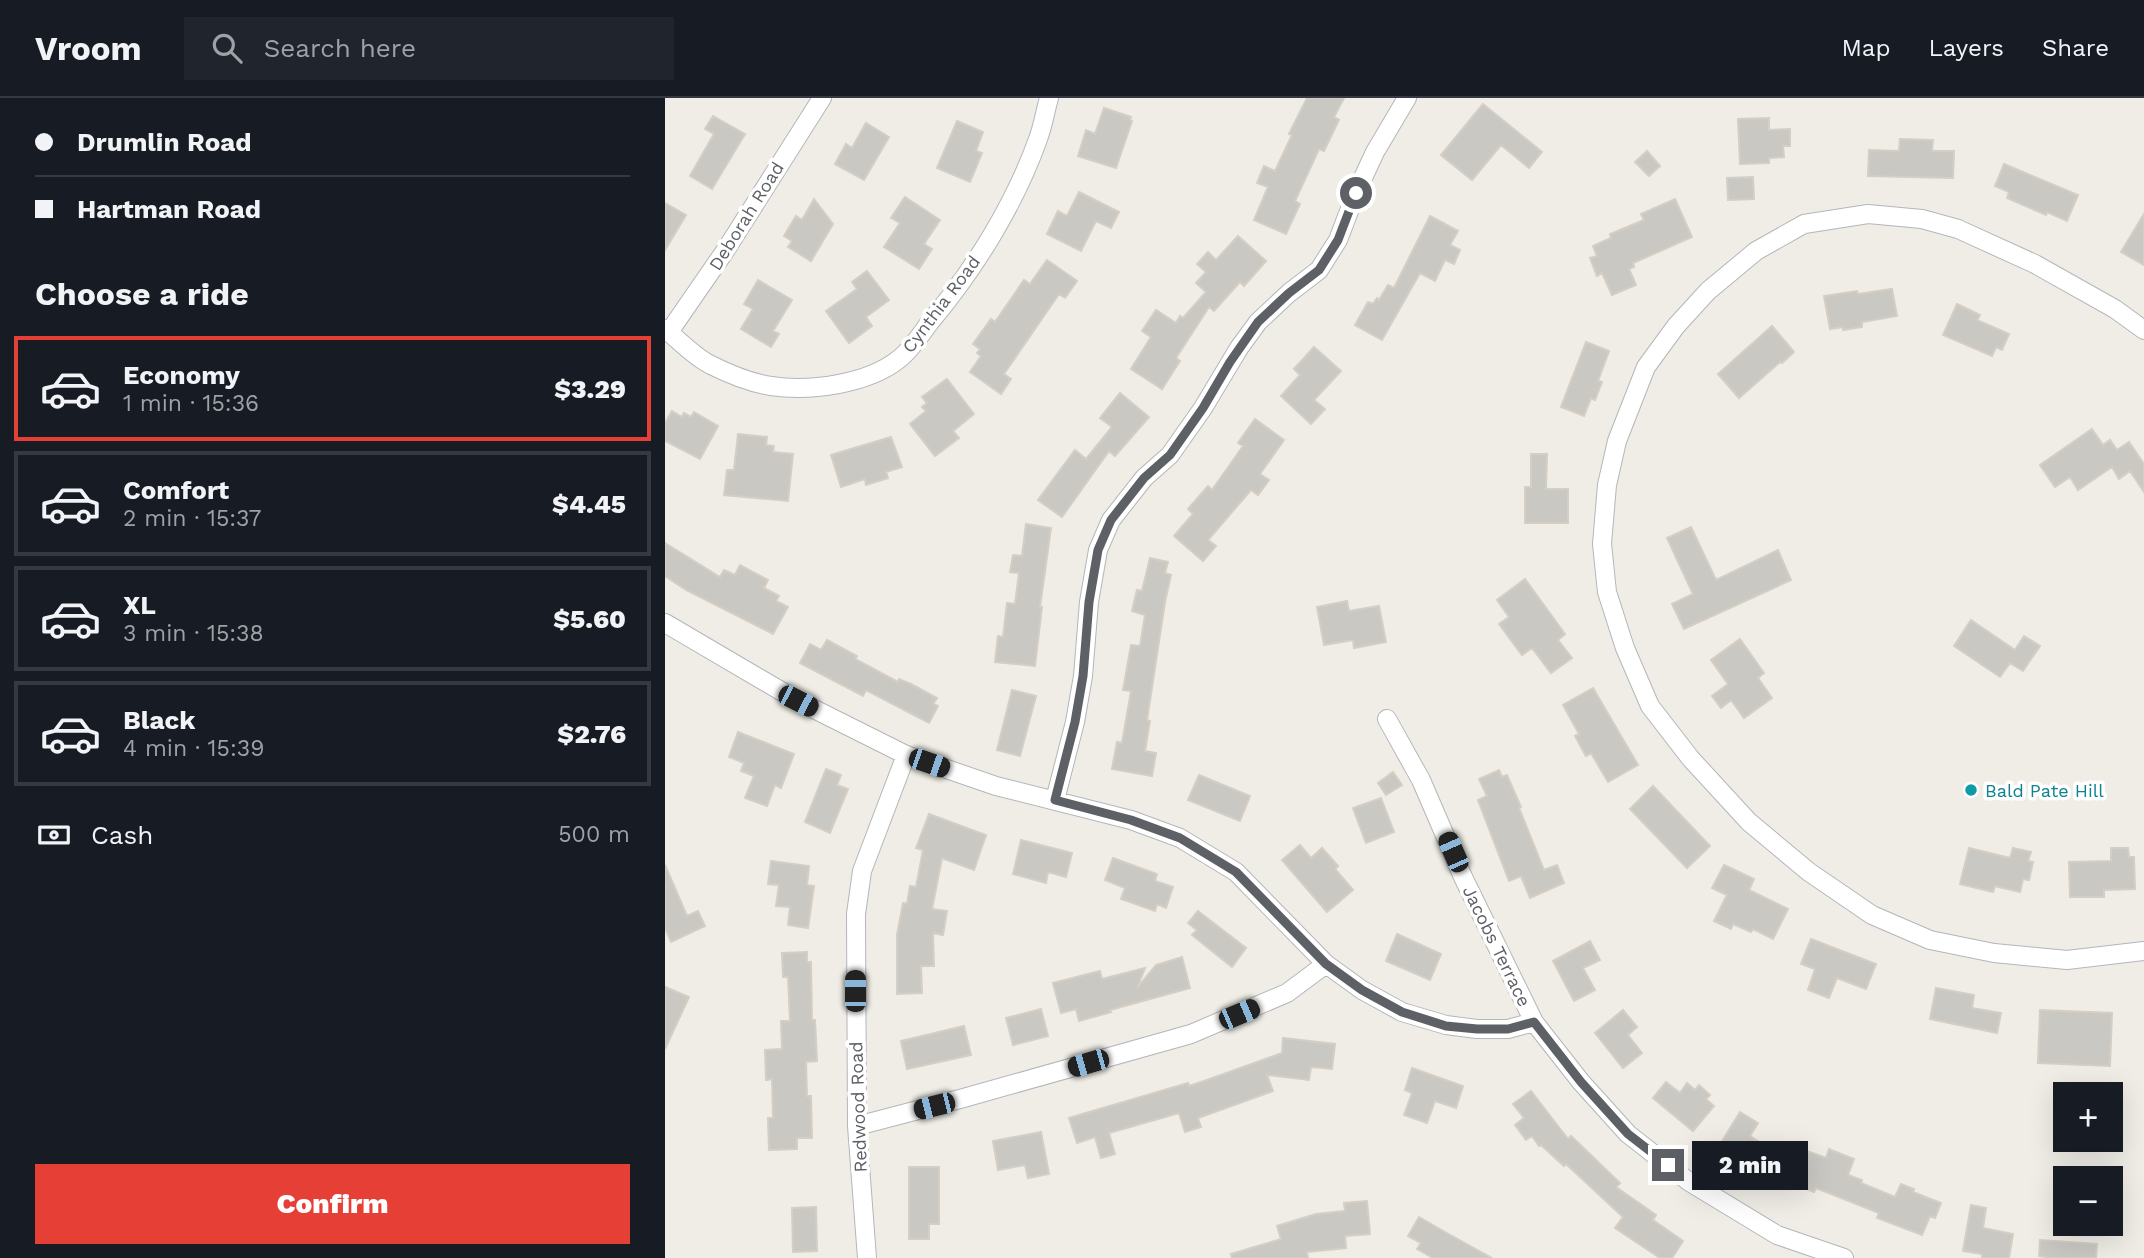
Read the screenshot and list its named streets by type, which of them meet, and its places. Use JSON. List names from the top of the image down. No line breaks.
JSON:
{"streets":{"street":["Deborah Road","Cynthia Road","Jacobs Terrace","Redwood Road"]},"crossings":[["Deborah Road","Cynthia Road"]],"places":["Bald Pate Hill"],"page":{"header":"Vroom","search":"Search here","nav":["Map","Layers","Share"],"banner":["Drumlin Road","Hartman Road"],"heading":"Choose a ride","list":[{"name":"Economy","note":"1 min · 15:36","value":"$3.29"},{"name":"Comfort","note":"2 min · 15:37","value":"$4.45"},{"name":"XL","note":"3 min · 15:38","value":"$5.60"},{"name":"Black","note":"4 min · 15:39","value":"$2.76"}],"pay":["Cash","500 m"],"map_buttons":["+","−"],"bubble":"2 min","buttons":"Confirm"}}
